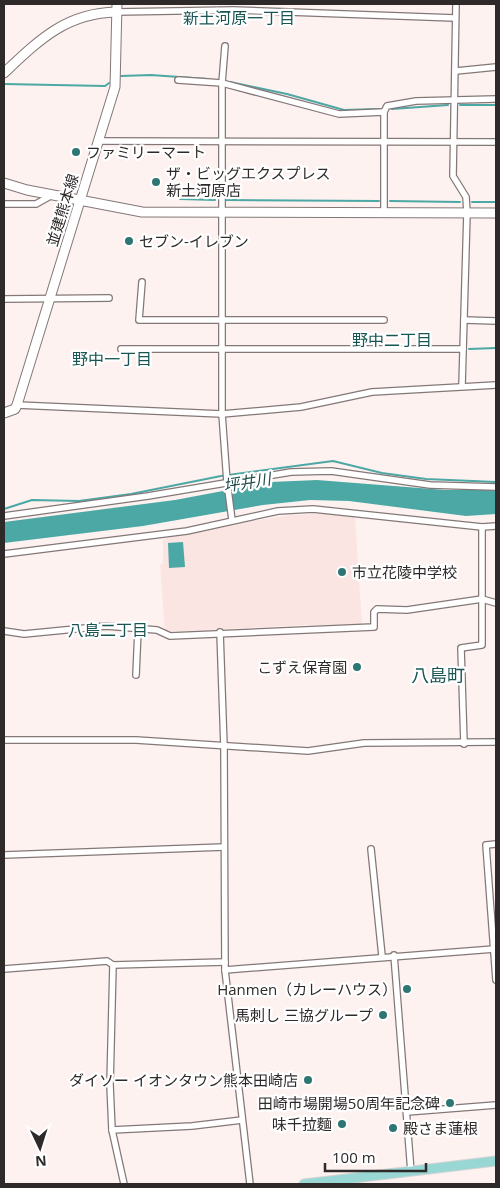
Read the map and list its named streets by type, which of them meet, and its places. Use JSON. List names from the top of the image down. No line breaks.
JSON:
{"streets":{"street":["並建熊本線"]},"districts":["新土河原一丁目","野中二丁目","野中一丁目","八島二丁目","八島町"],"water":["坪井川"],"places":["ファミリーマート","ザ・ビッグエクスプレス 新土河原店","セブン-イレブン","市立花陵中学校","こずえ保育園","Hanmen（カレーハウス）","馬刺し 三協グループ","ダイソー イオンタウン熊本田崎店","田崎市場開場50周年記念碑","味千拉麵","殿さま蓮根"],"scale_bar":"100 m","north":"bottom"}
